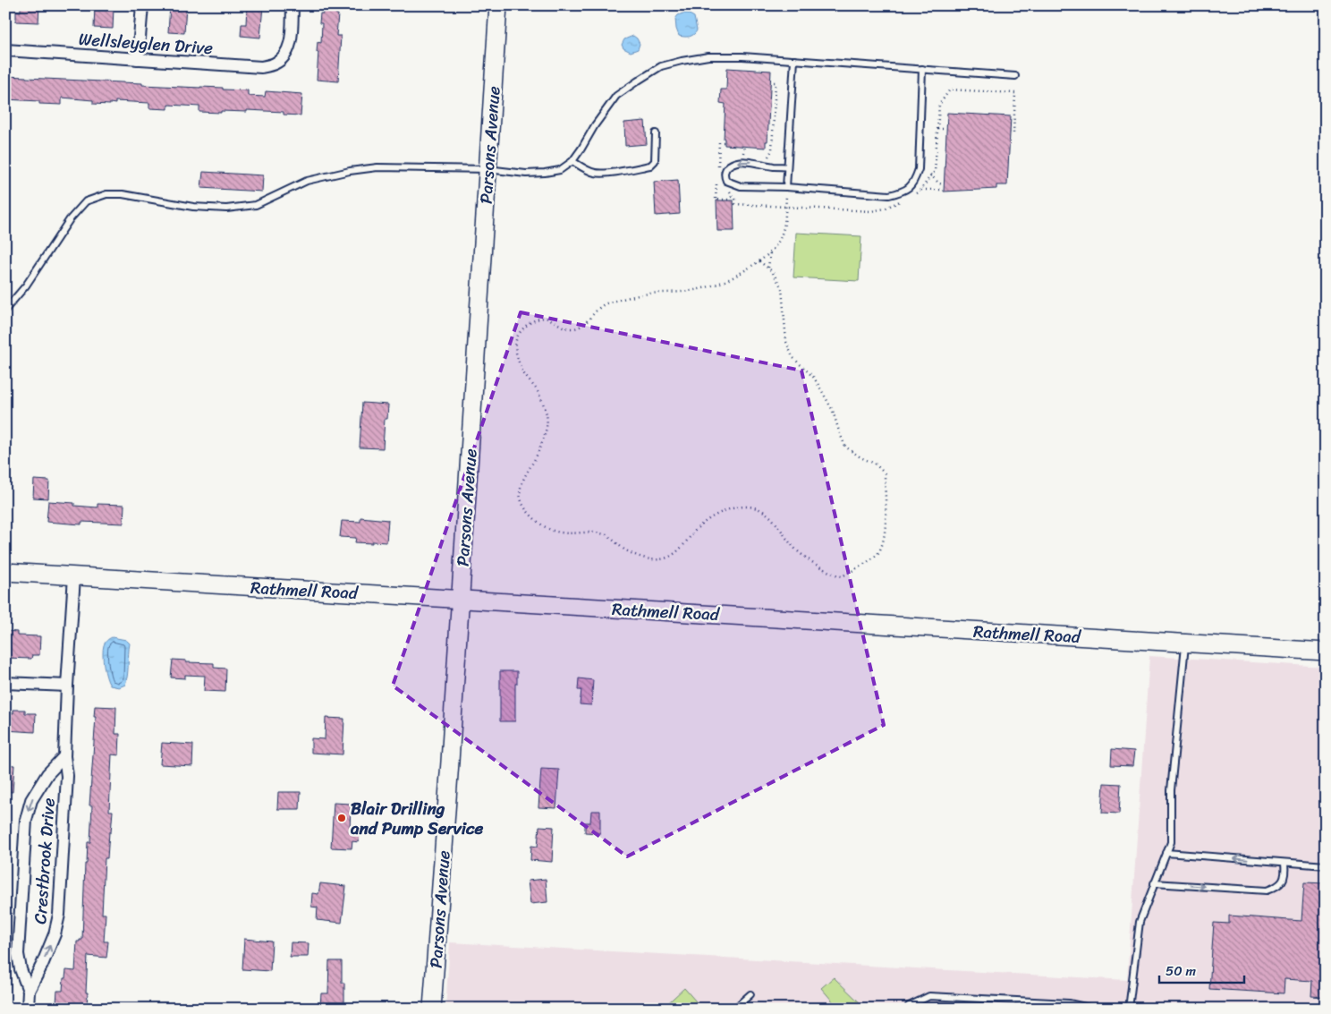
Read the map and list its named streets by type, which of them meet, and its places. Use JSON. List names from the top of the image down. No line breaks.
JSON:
{"streets":{"street":["Wellsleyglen Drive","Parsons Avenue","Rathmell Road","Crestbrook Drive"]},"crossings":[["Parsons Avenue","Rathmell Road"],["Rathmell Road","Crestbrook Drive"]],"places":["Blair Drilling and Pump Service"],"scale_bar":"50 m"}
